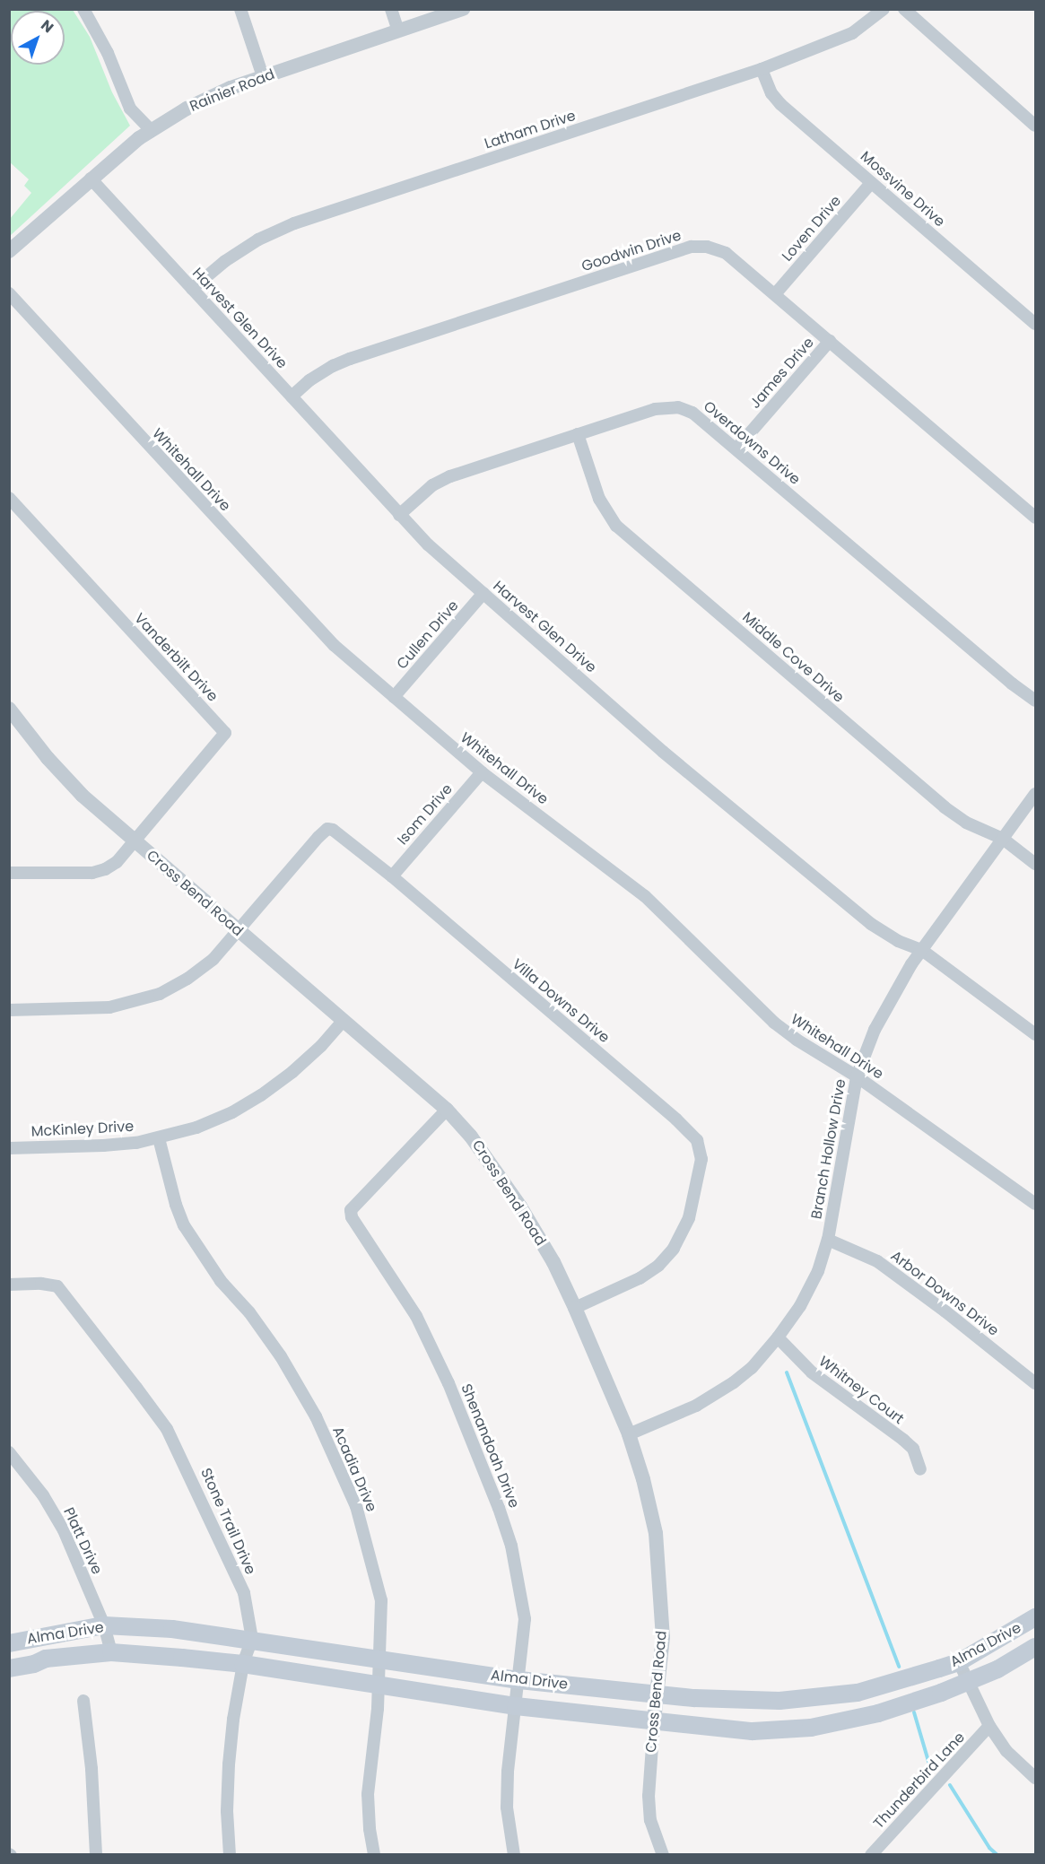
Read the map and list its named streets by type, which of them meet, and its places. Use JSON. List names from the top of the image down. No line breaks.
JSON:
{"streets":{"main road":["Alma Drive"],"street":["Rainier Road","Latham Drive","Mossvine Drive","Loven Drive","Goodwin Drive","Harvest Glen Drive","James Drive","Overdowns Drive","Whitehall Drive","Cullen Drive","Vanderbilt Drive","Middle Cove Drive","Isom Drive","Cross Bend Road","Villa Downs Drive","McKinley Drive","Branch Hollow Drive","Arbor Downs Drive","Whitney Court","Shenandoah Drive","Acadia Drive","Stone Trail Drive","Platt Drive","Thunderbird Lane"]},"crossings":[["Rainier Road","Harvest Glen Drive"],["Latham Drive","Mossvine Drive"],["Latham Drive","Harvest Glen Drive"],["Mossvine Drive","Loven Drive"],["Loven Drive","Goodwin Drive"],["Goodwin Drive","Harvest Glen Drive"],["Goodwin Drive","James Drive"],["Harvest Glen Drive","Overdowns Drive"],["Harvest Glen Drive","Cullen Drive"],["Harvest Glen Drive","Branch Hollow Drive"],["James Drive","Overdowns Drive"],["Overdowns Drive","Middle Cove Drive"],["Whitehall Drive","Cullen Drive"],["Whitehall Drive","Isom Drive"],["Whitehall Drive","Branch Hollow Drive"],["Vanderbilt Drive","Cross Bend Road"],["Middle Cove Drive","Branch Hollow Drive"],["Isom Drive","Villa Downs Drive"],["Cross Bend Road","Villa Downs Drive"],["Cross Bend Road","McKinley Drive"],["Cross Bend Road","Branch Hollow Drive"],["Cross Bend Road","Shenandoah Drive"],["Cross Bend Road","Alma Drive"],["McKinley Drive","Acadia Drive"],["Branch Hollow Drive","Arbor Downs Drive"],["Branch Hollow Drive","Whitney Court"],["Shenandoah Drive","Alma Drive"],["Acadia Drive","Alma Drive"],["Stone Trail Drive","Alma Drive"],["Platt Drive","Alma Drive"]],"north":"top right"}
